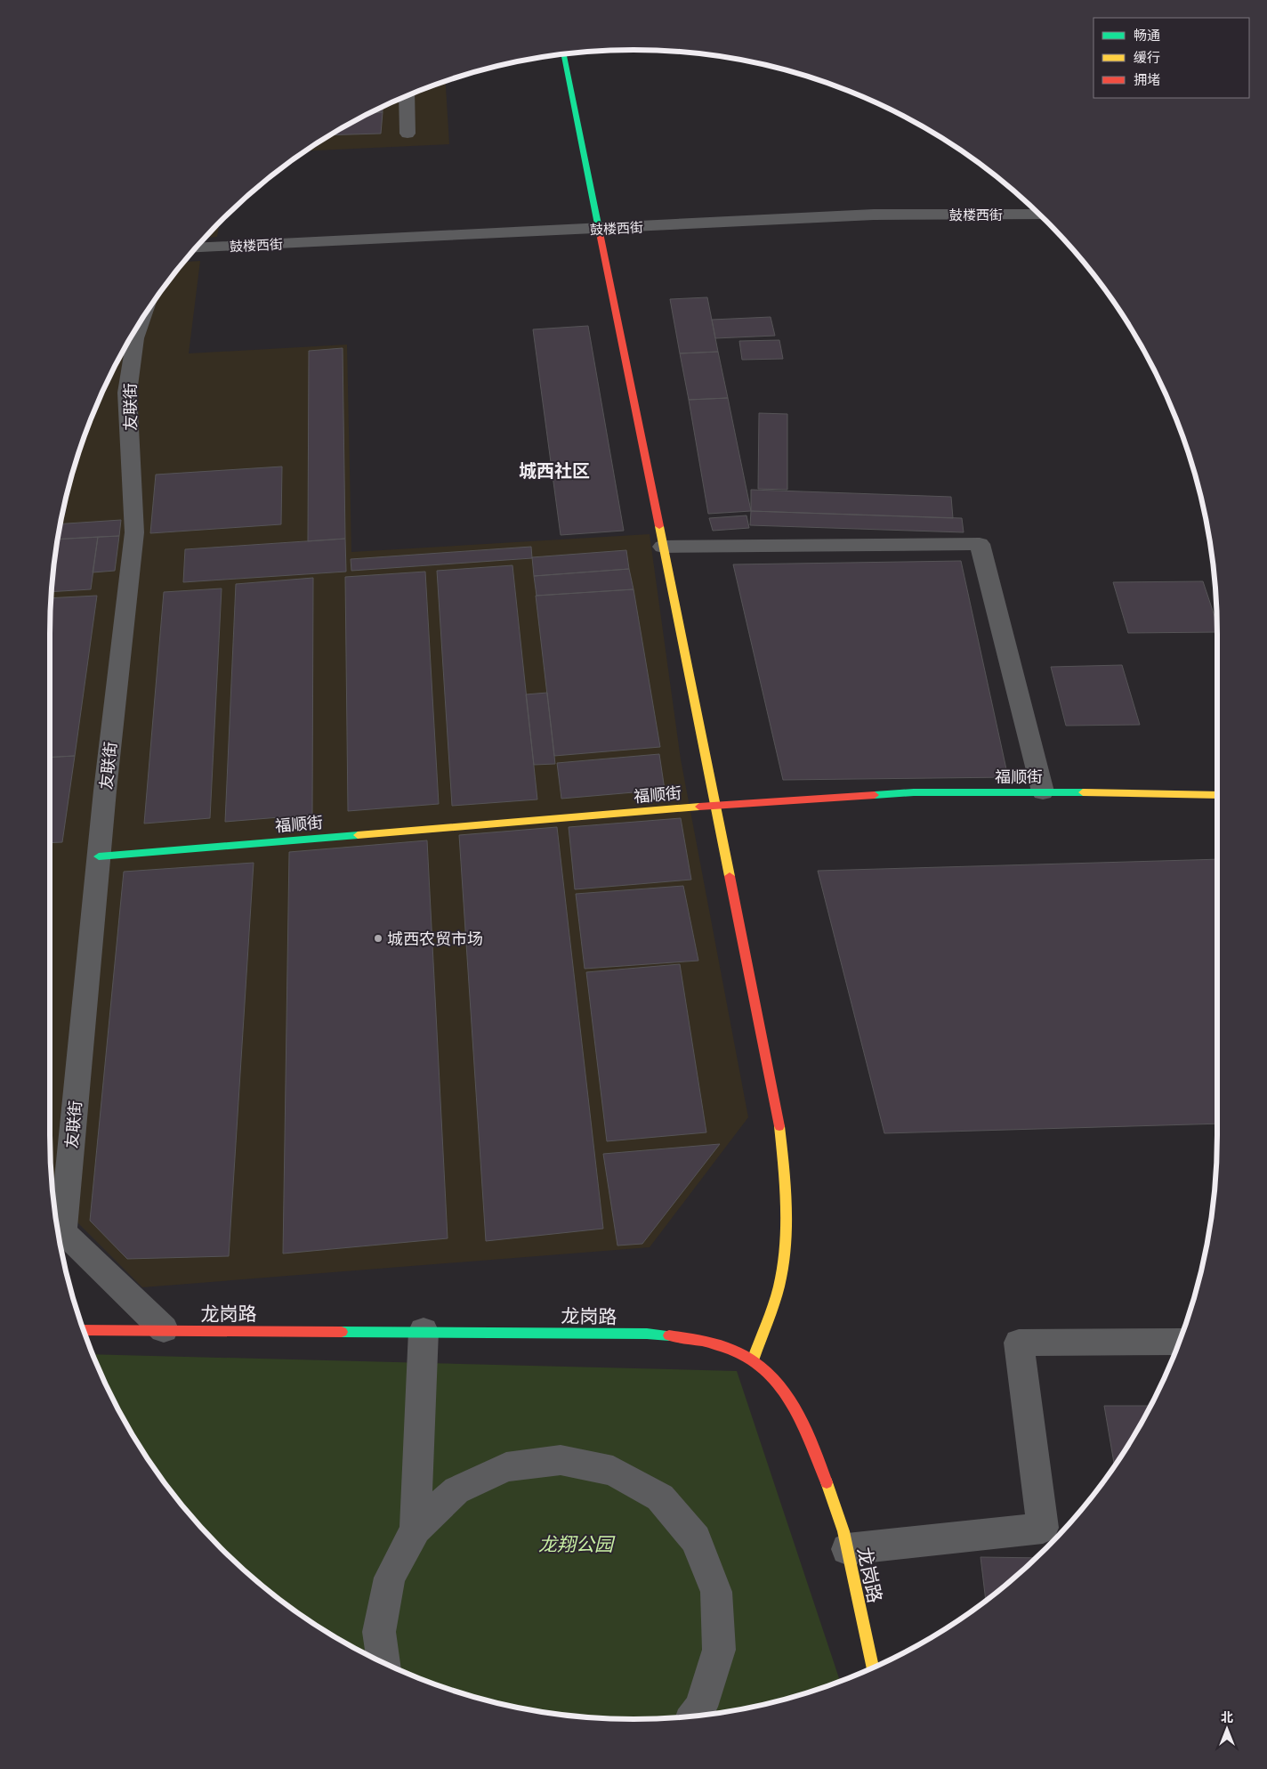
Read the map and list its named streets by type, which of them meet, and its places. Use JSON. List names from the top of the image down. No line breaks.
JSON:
{"streets":{"street":["鼓楼西街","友联街","福顺街","龙岗路"]},"crossings":[["友联街","福顺街"],["友联街","龙岗路"]],"districts":["城西社区"],"parks":["龙翔公园"],"places":["城西农贸市场"],"legend":["畅通","缓行","拥堵"],"north":"top"}
